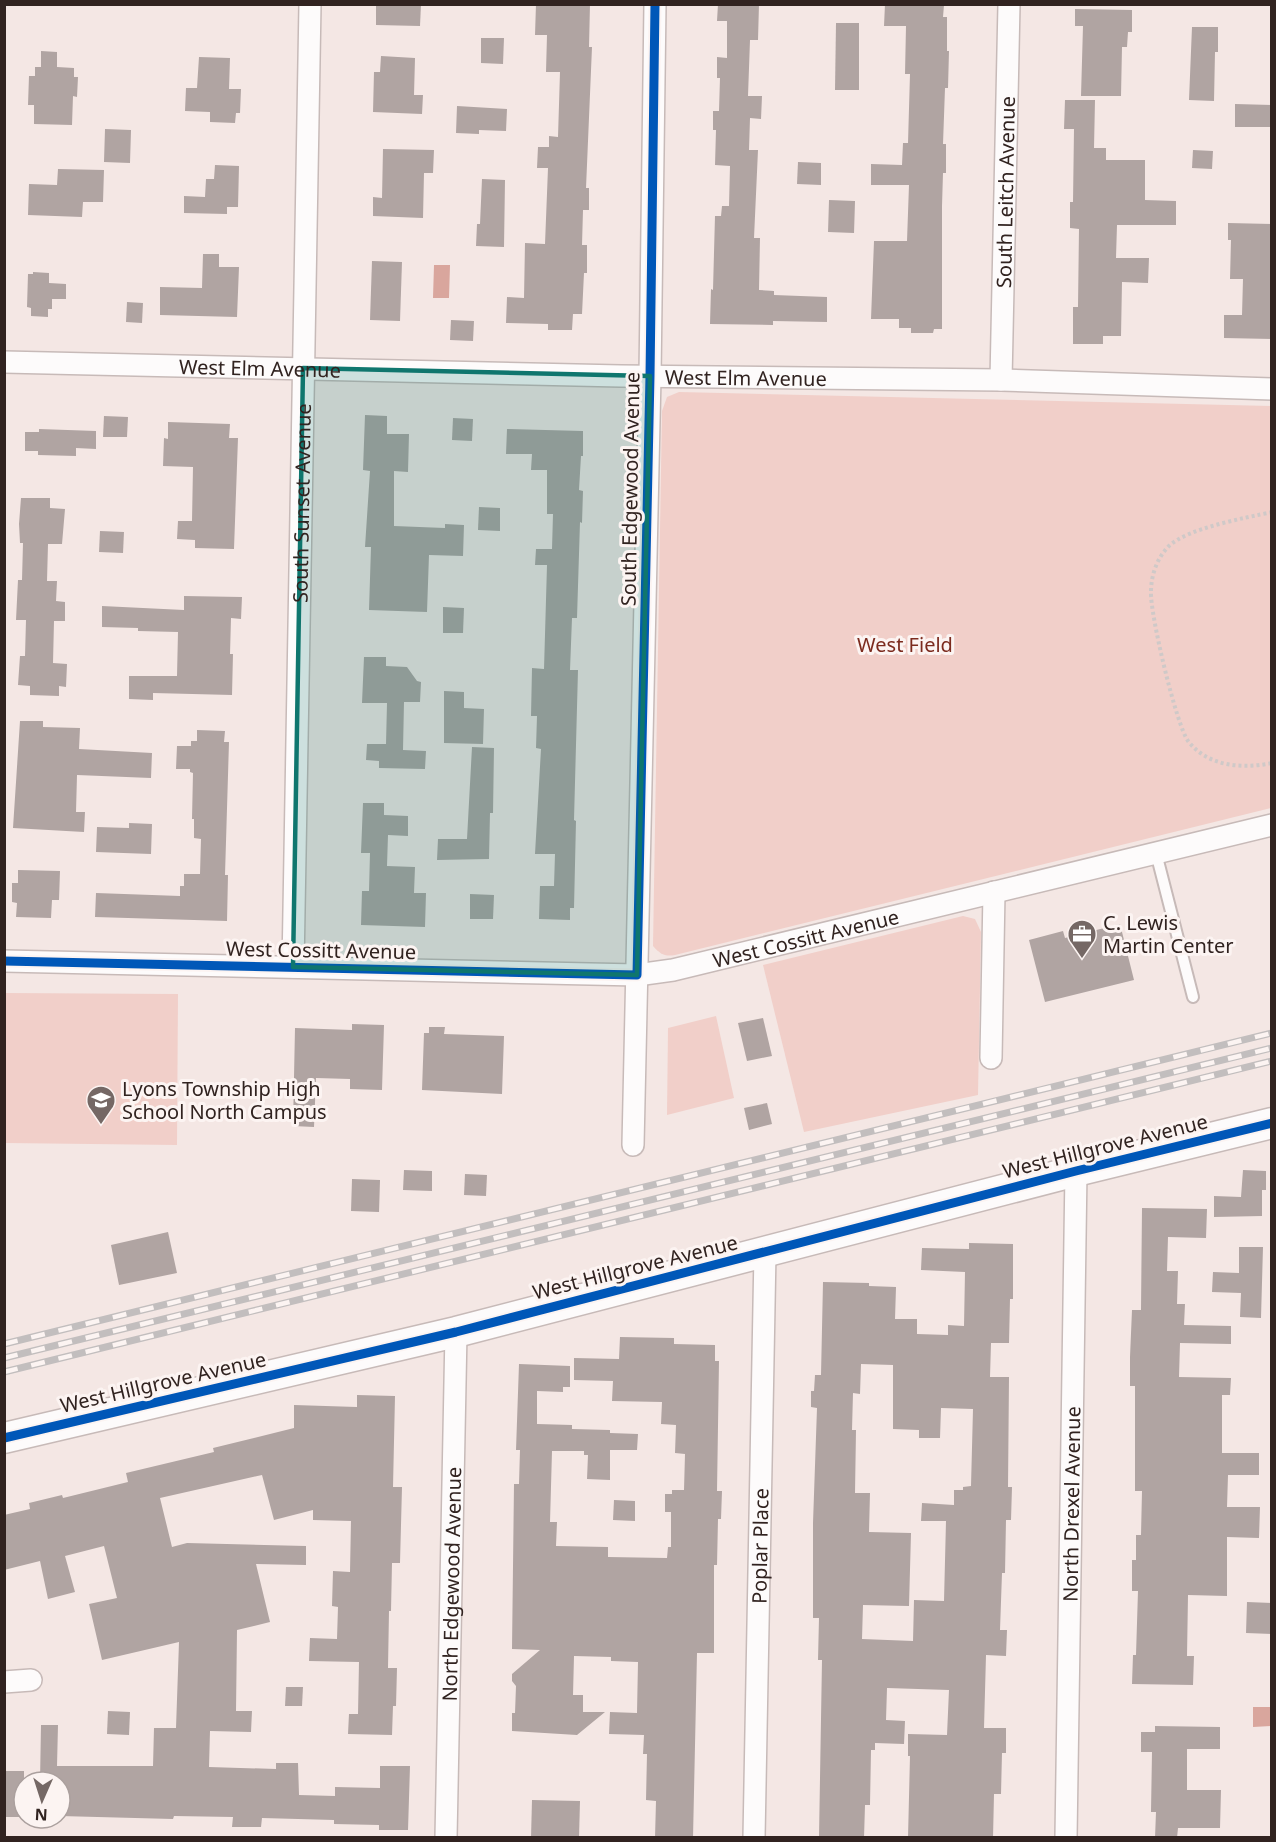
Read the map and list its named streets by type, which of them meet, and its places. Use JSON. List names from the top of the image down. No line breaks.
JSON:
{"streets":{"street":["South Leitch Avenue","West Elm Avenue","South Edgewood Avenue","South Sunset Avenue","West Cossitt Avenue","West Hillgrove Avenue","North Drexel Avenue","Poplar Place","North Edgewood Avenue"]},"crossings":[["South Leitch Avenue","West Elm Avenue"],["West Elm Avenue","South Edgewood Avenue"],["West Elm Avenue","South Sunset Avenue"],["South Edgewood Avenue","West Cossitt Avenue"],["South Sunset Avenue","West Cossitt Avenue"],["West Hillgrove Avenue","North Drexel Avenue"],["West Hillgrove Avenue","Poplar Place"],["West Hillgrove Avenue","North Edgewood Avenue"]],"parks":["West Field"],"places":{"office":["C. Lewis Martin Center"],"school or university":["Lyons Township High School North Campus"]},"north":"bottom"}
